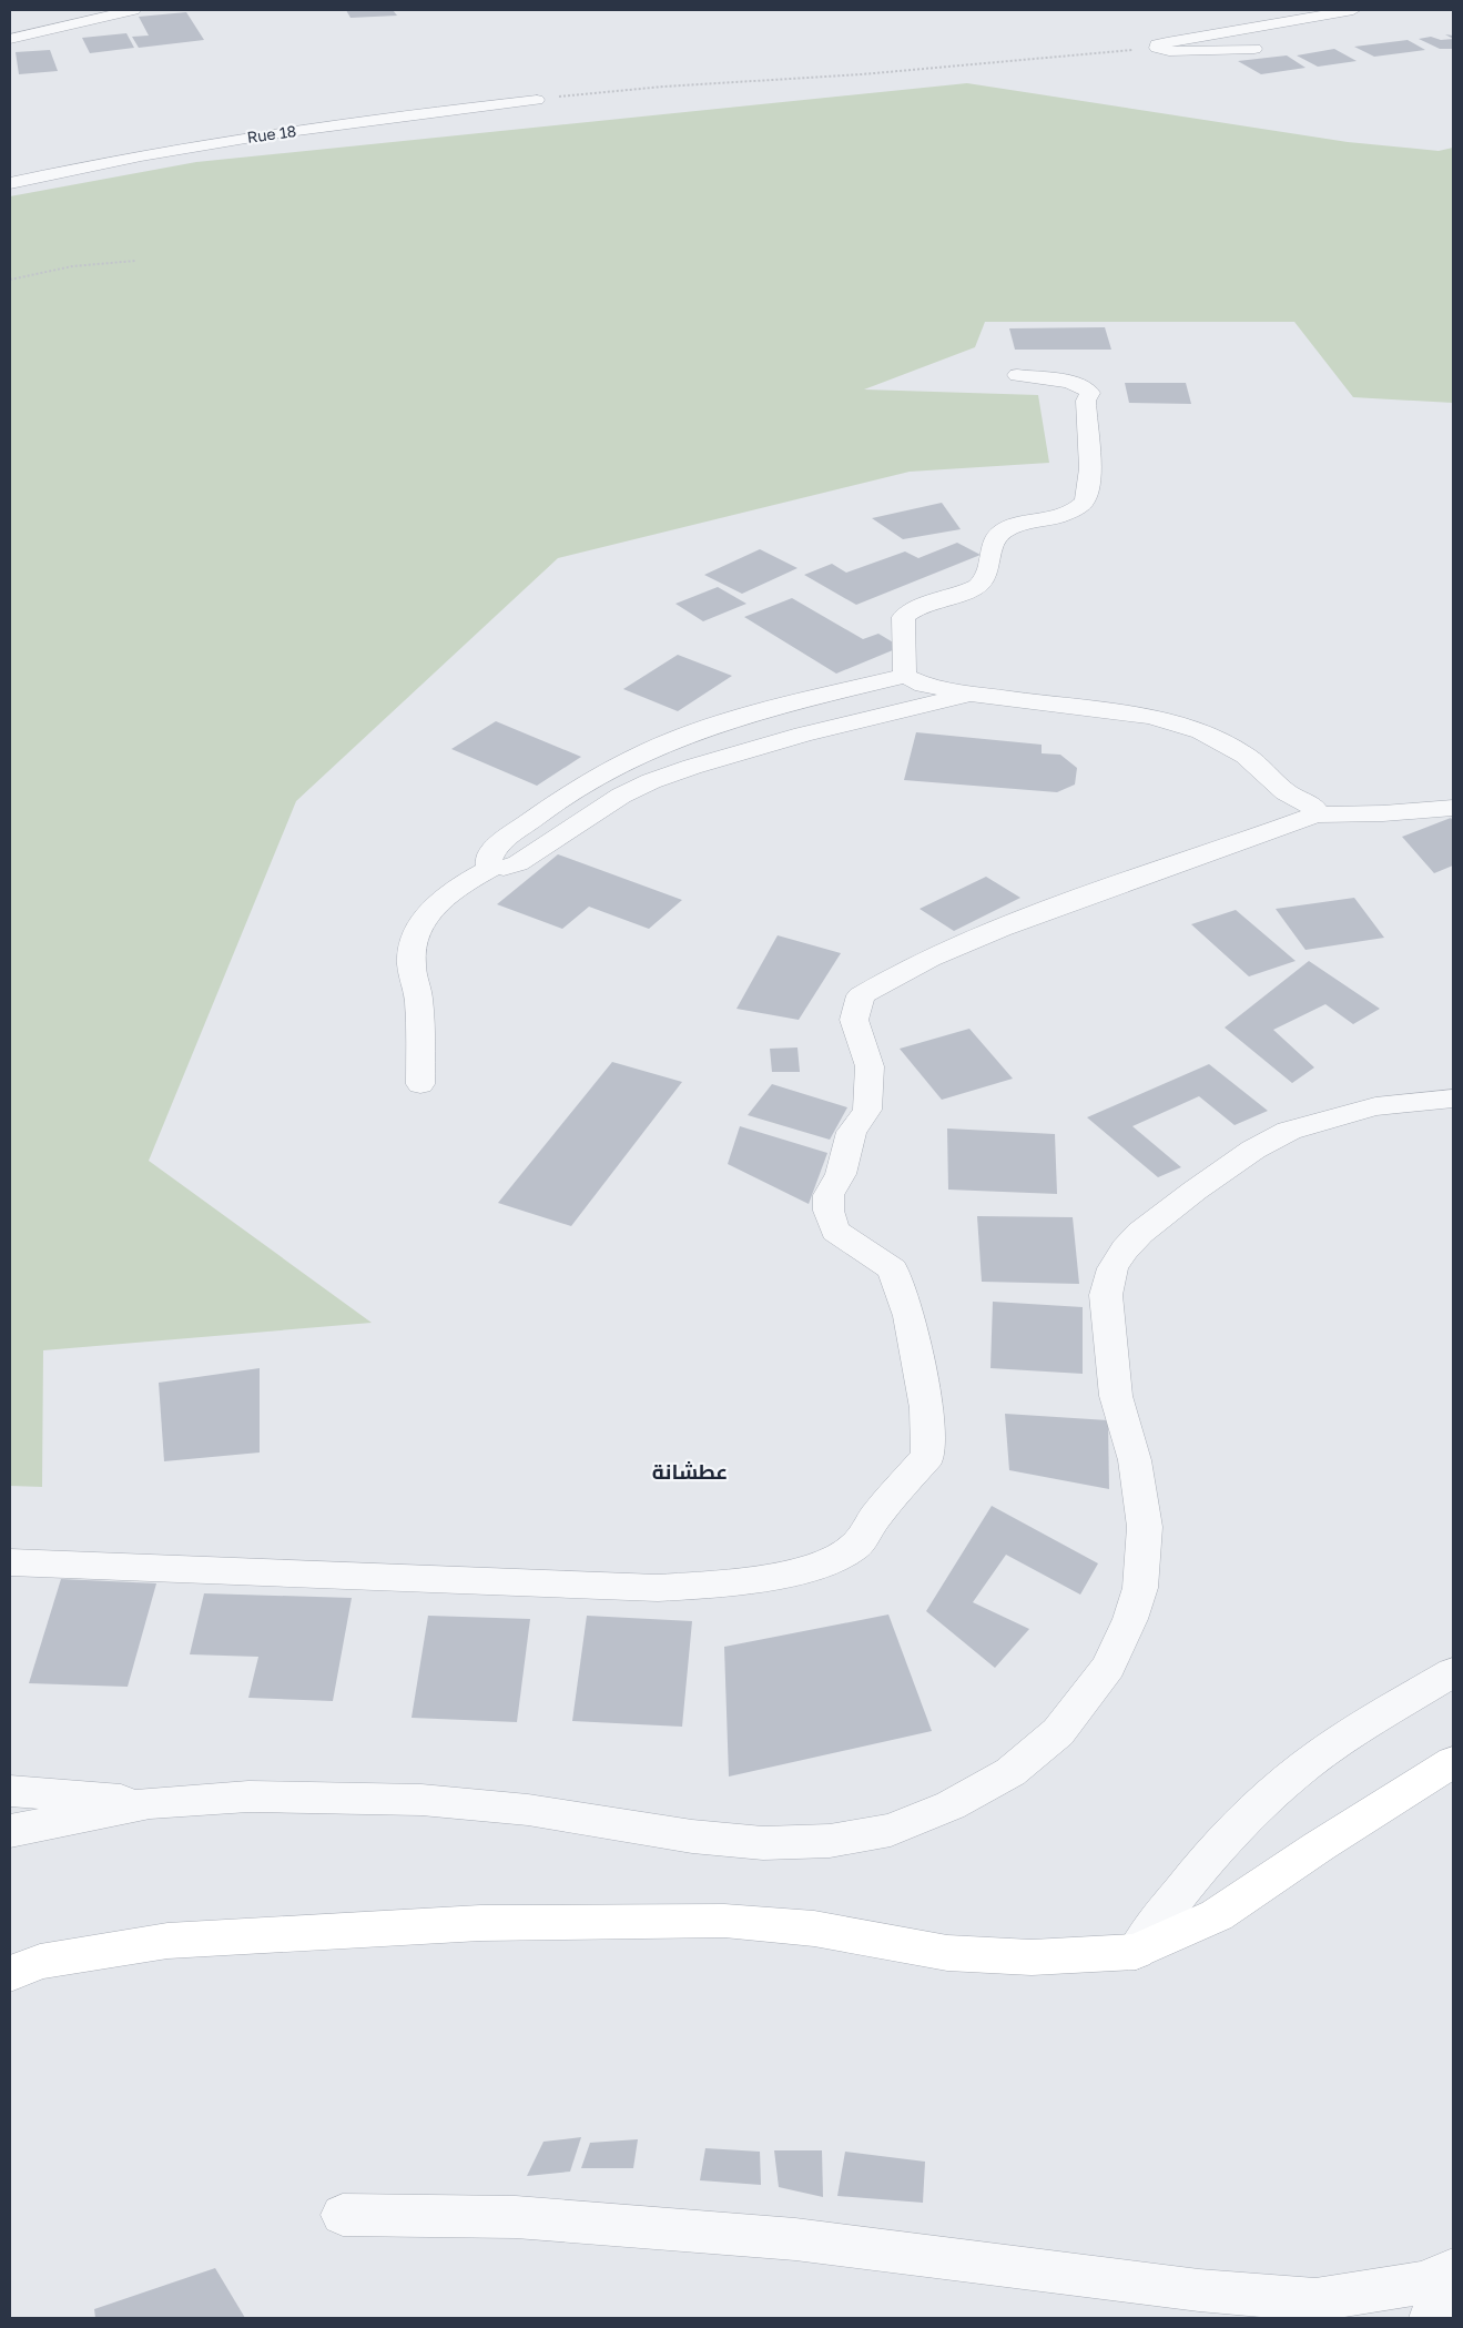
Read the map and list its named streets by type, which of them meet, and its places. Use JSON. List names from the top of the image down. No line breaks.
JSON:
{"streets":{"street":["Rue 18"]},"districts":["عطشانة"]}
